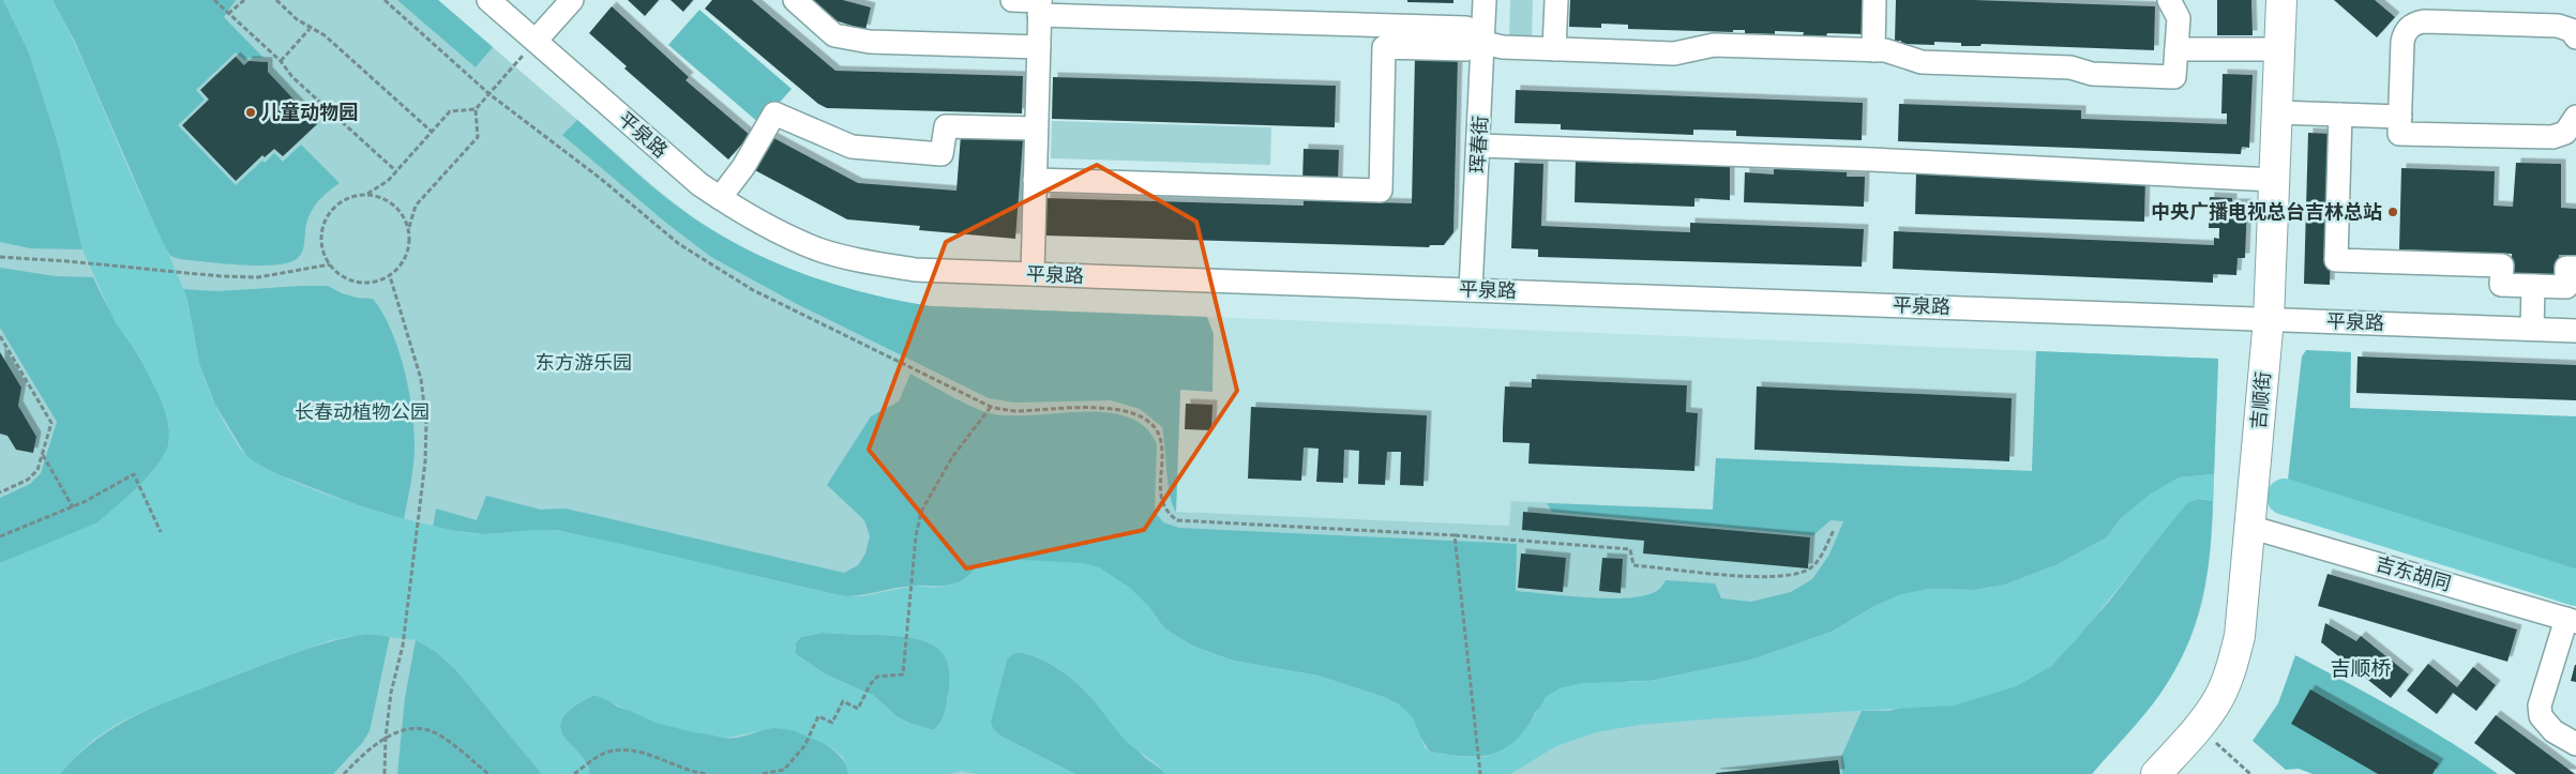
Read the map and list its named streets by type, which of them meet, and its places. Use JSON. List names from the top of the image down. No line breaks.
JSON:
{"streets":{"main road":["吉顺街"],"street":["平泉路","珲春街","吉东胡同"]},"crossings":[["平泉路","珲春街"],["平泉路","吉顺街"],["吉顺街","吉东胡同"]],"districts":["吉顺桥"],"parks":["东方游乐园","长春动植物公园"],"places":["儿童动物园","中央广播电视总台吉林总站"]}
